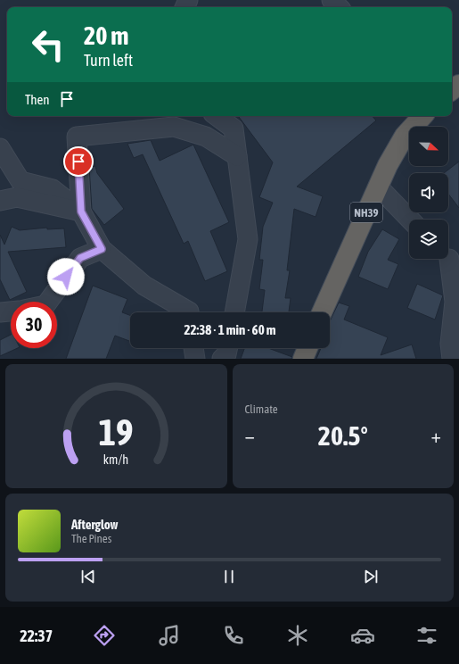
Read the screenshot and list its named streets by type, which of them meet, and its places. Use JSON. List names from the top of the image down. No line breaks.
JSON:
{"streets":{"highway":["NH39"]},"north":"right","page":{"turn":["20 m","Turn left"],"then":"Then","limit":"30","trip":"22:38 · 1 min · 60 m","tile":"Climate","heat":["−","20.5°","+"],"song":["Afterglow","The Pines"],"tabs":"22:37","gauge":["19","km/h"]}}
